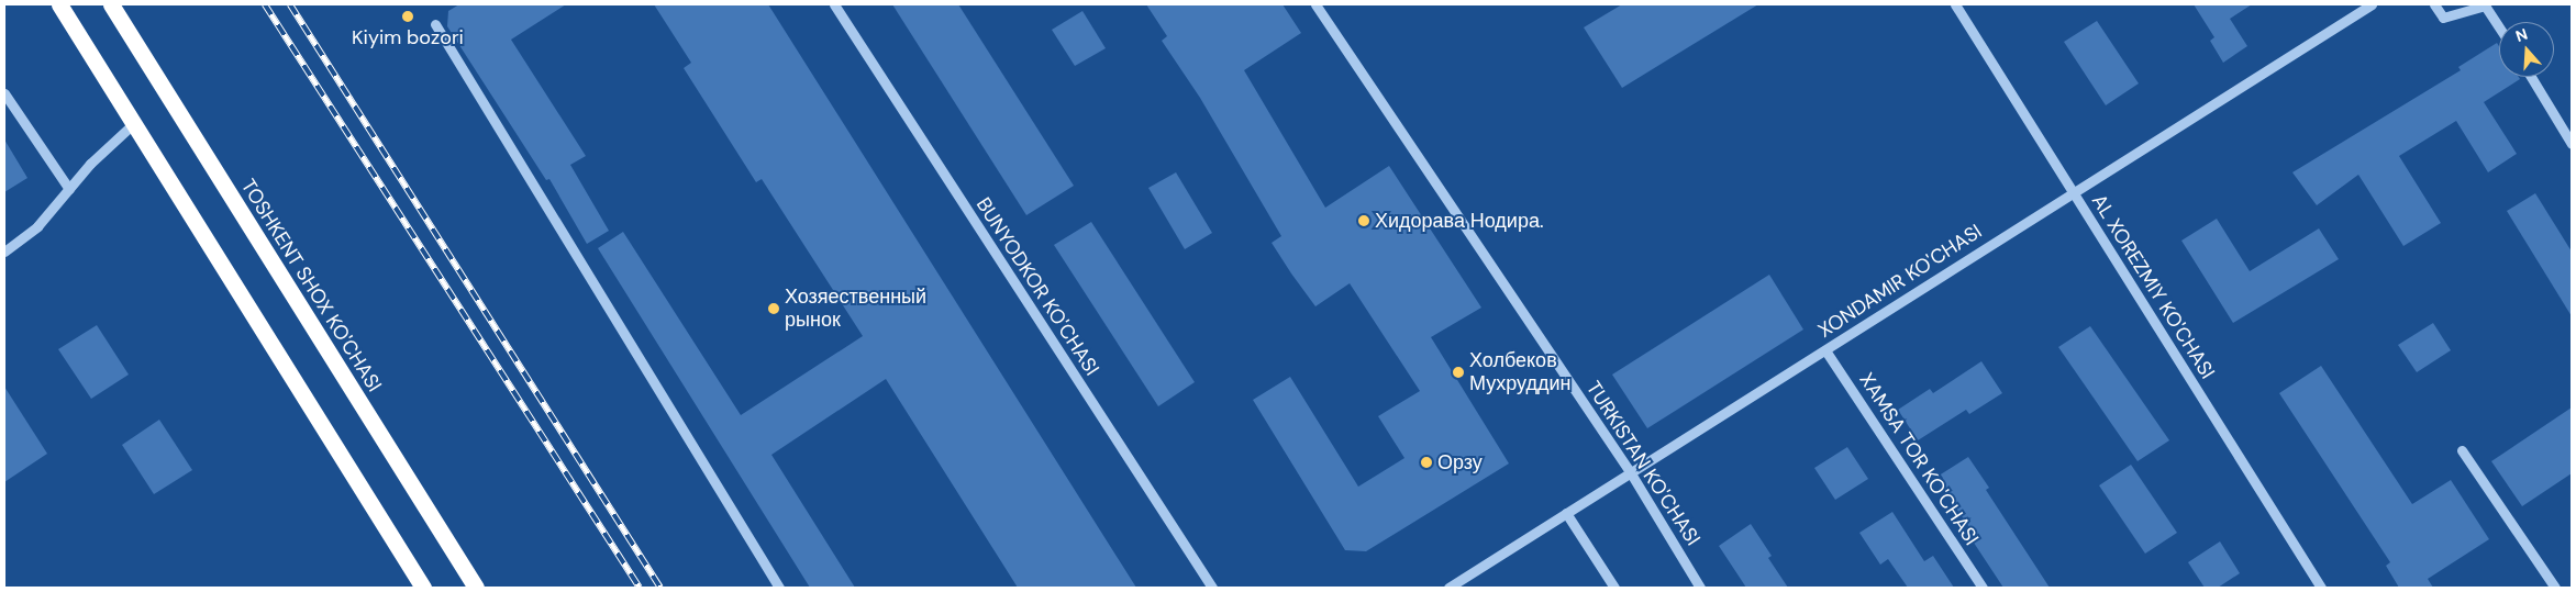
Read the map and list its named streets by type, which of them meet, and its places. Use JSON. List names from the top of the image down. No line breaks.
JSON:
{"streets":{"highway":["TOSHKENT SHOX KO'CHASI"],"street":["XONDAMIR KO'CHASI","BUNYODKOR KO'CHASI","AL XOREZMIY KO'CHASI","XAMSA TOR KO'CHASI","TURKISTAN KO'CHASI"]},"crossings":[["XONDAMIR KO'CHASI","AL XOREZMIY KO'CHASI"],["XONDAMIR KO'CHASI","XAMSA TOR KO'CHASI"],["XONDAMIR KO'CHASI","TURKISTAN KO'CHASI"]],"places":["Kiyim bozori","Хидорава Нодира.","Хозяественный рынок","Холбеков Мухруддин","Орзу"],"north":"top"}
